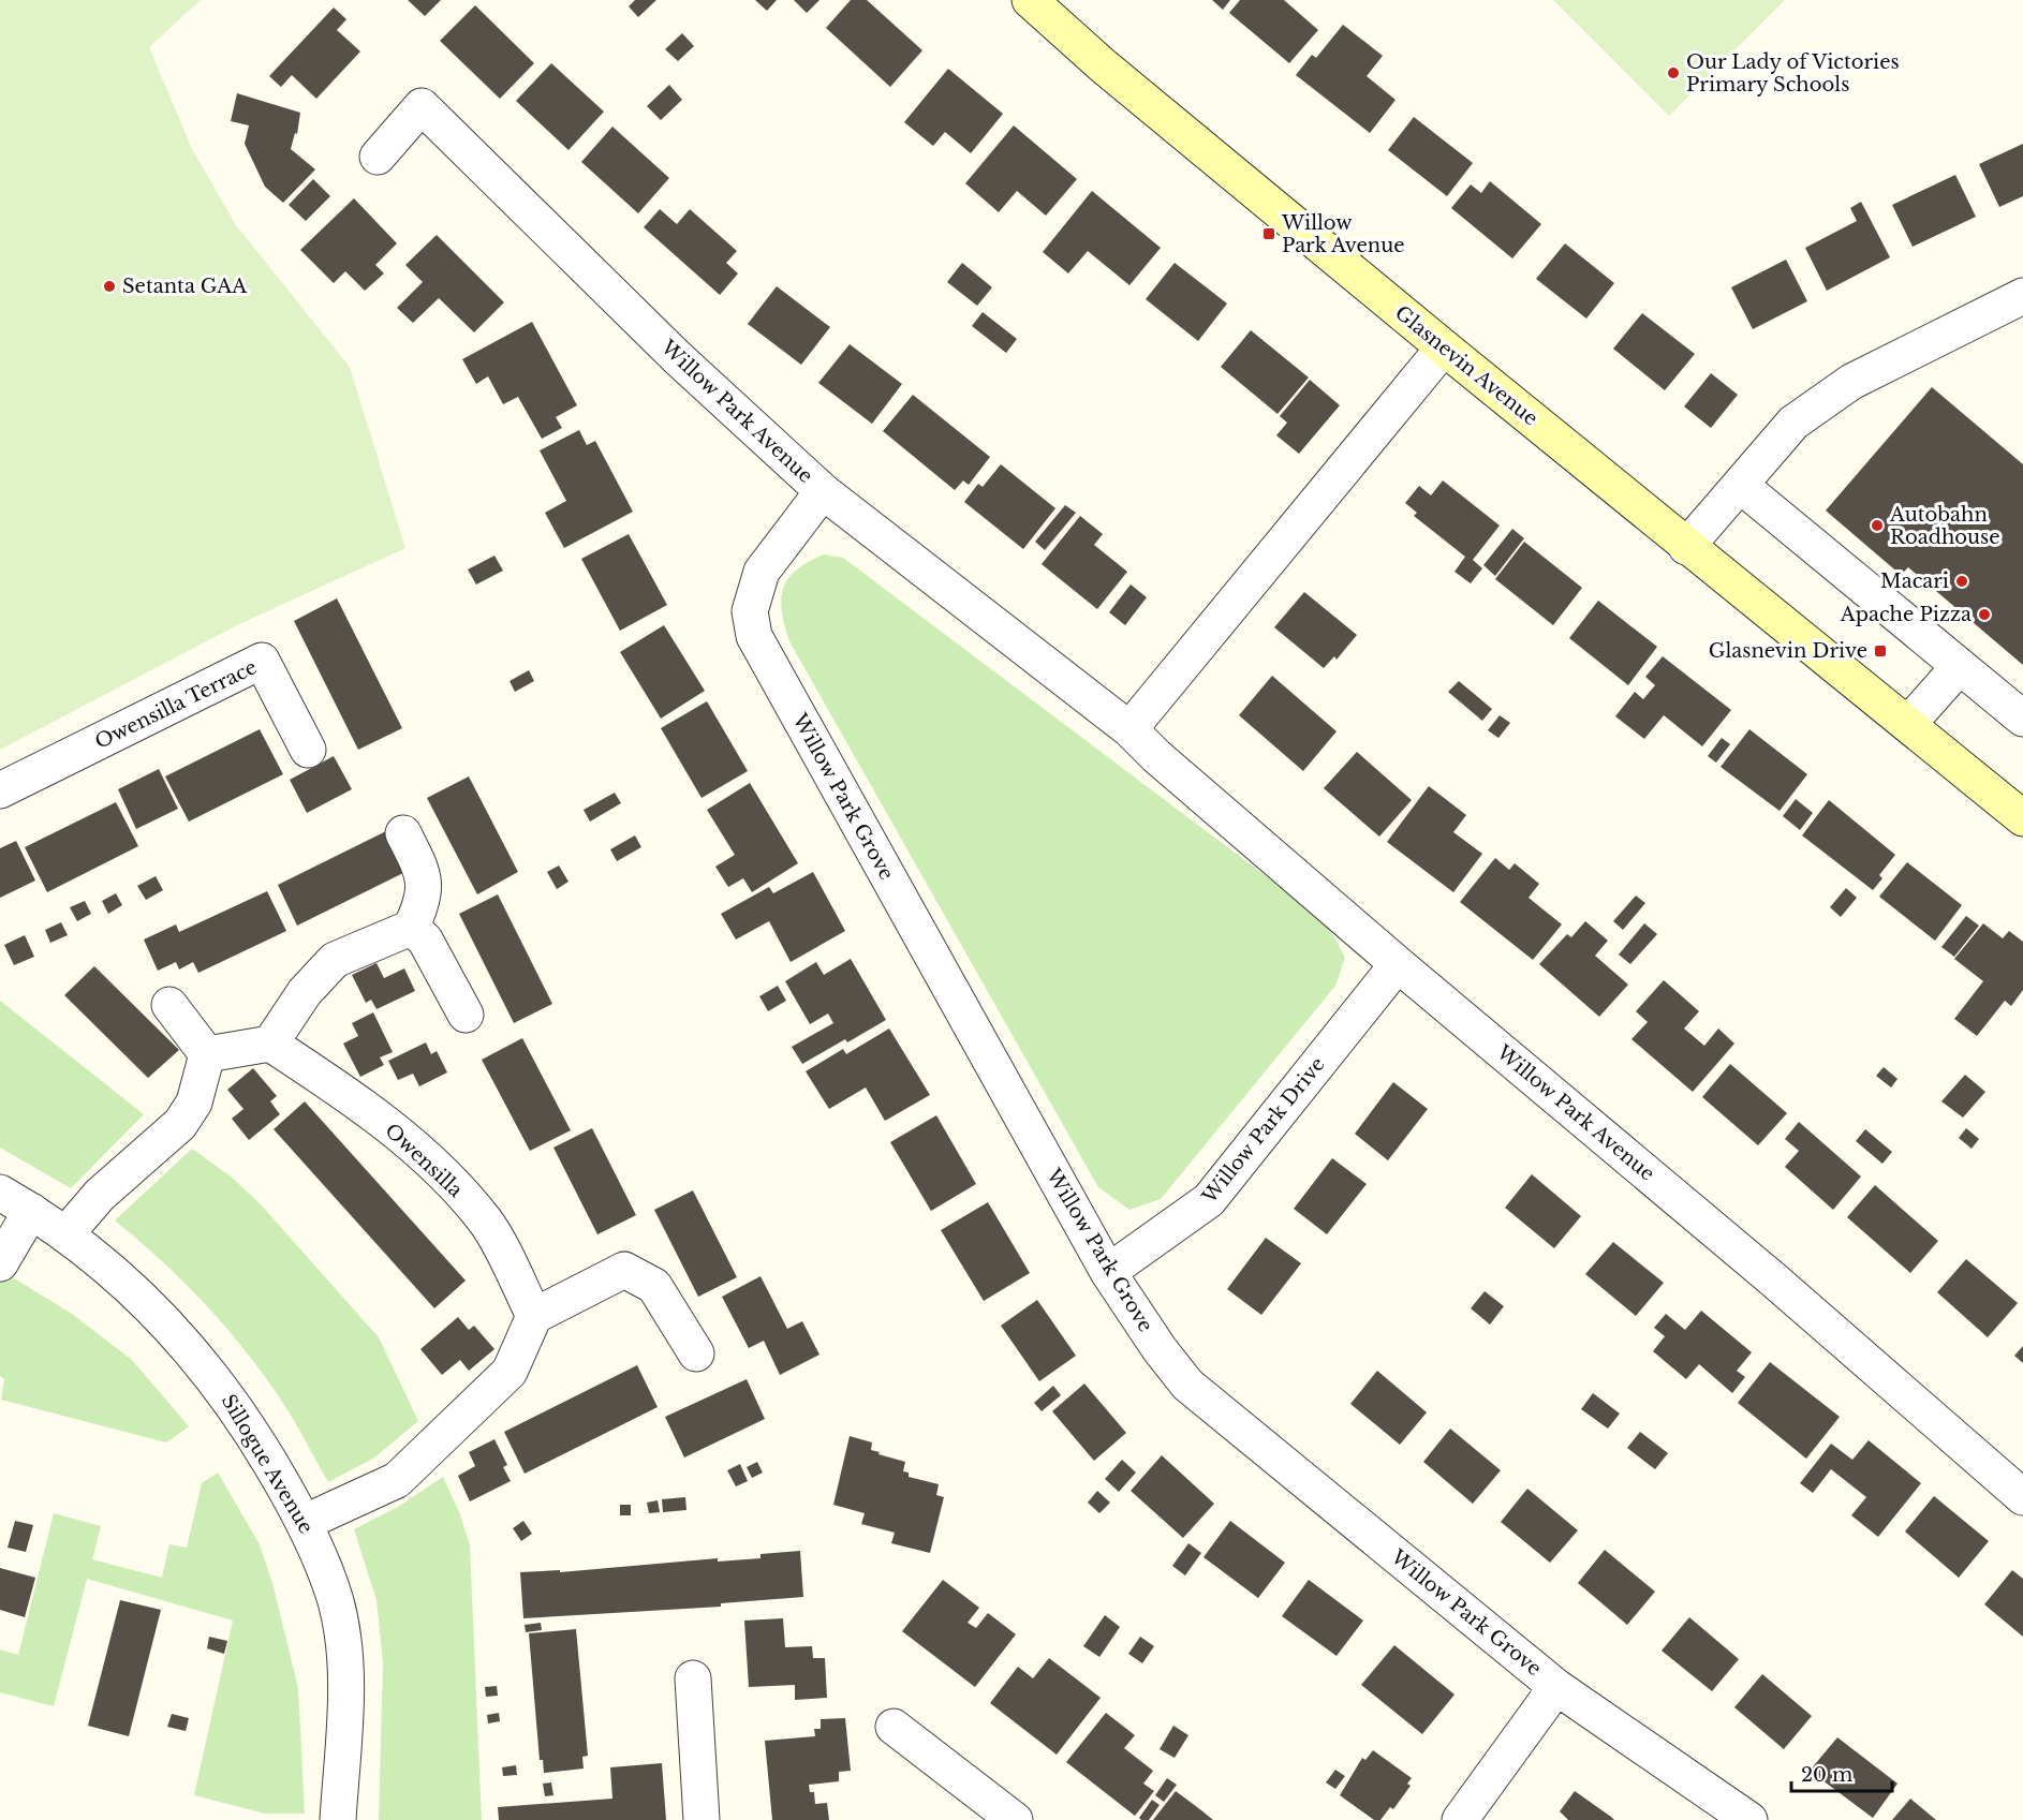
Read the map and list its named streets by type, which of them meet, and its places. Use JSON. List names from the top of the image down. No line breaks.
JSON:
{"streets":{"main road":["Glasnevin Avenue"],"street":["Willow Park Avenue","Owensilla Terrace","Willow Park Grove","Willow Park Drive","Owensilla","Sillogue Avenue"]},"crossings":[["Willow Park Avenue","Willow Park Grove"],["Willow Park Avenue","Willow Park Drive"],["Willow Park Grove","Willow Park Drive"]],"places":{"other":["Our Lady of Victories Primary Schools","Setanta GAA","Autobahn Roadhouse","Macari","Apache Pizza"],"transit":["Willow Park Avenue","Glasnevin Drive"]},"scale_bar":"20 m"}
